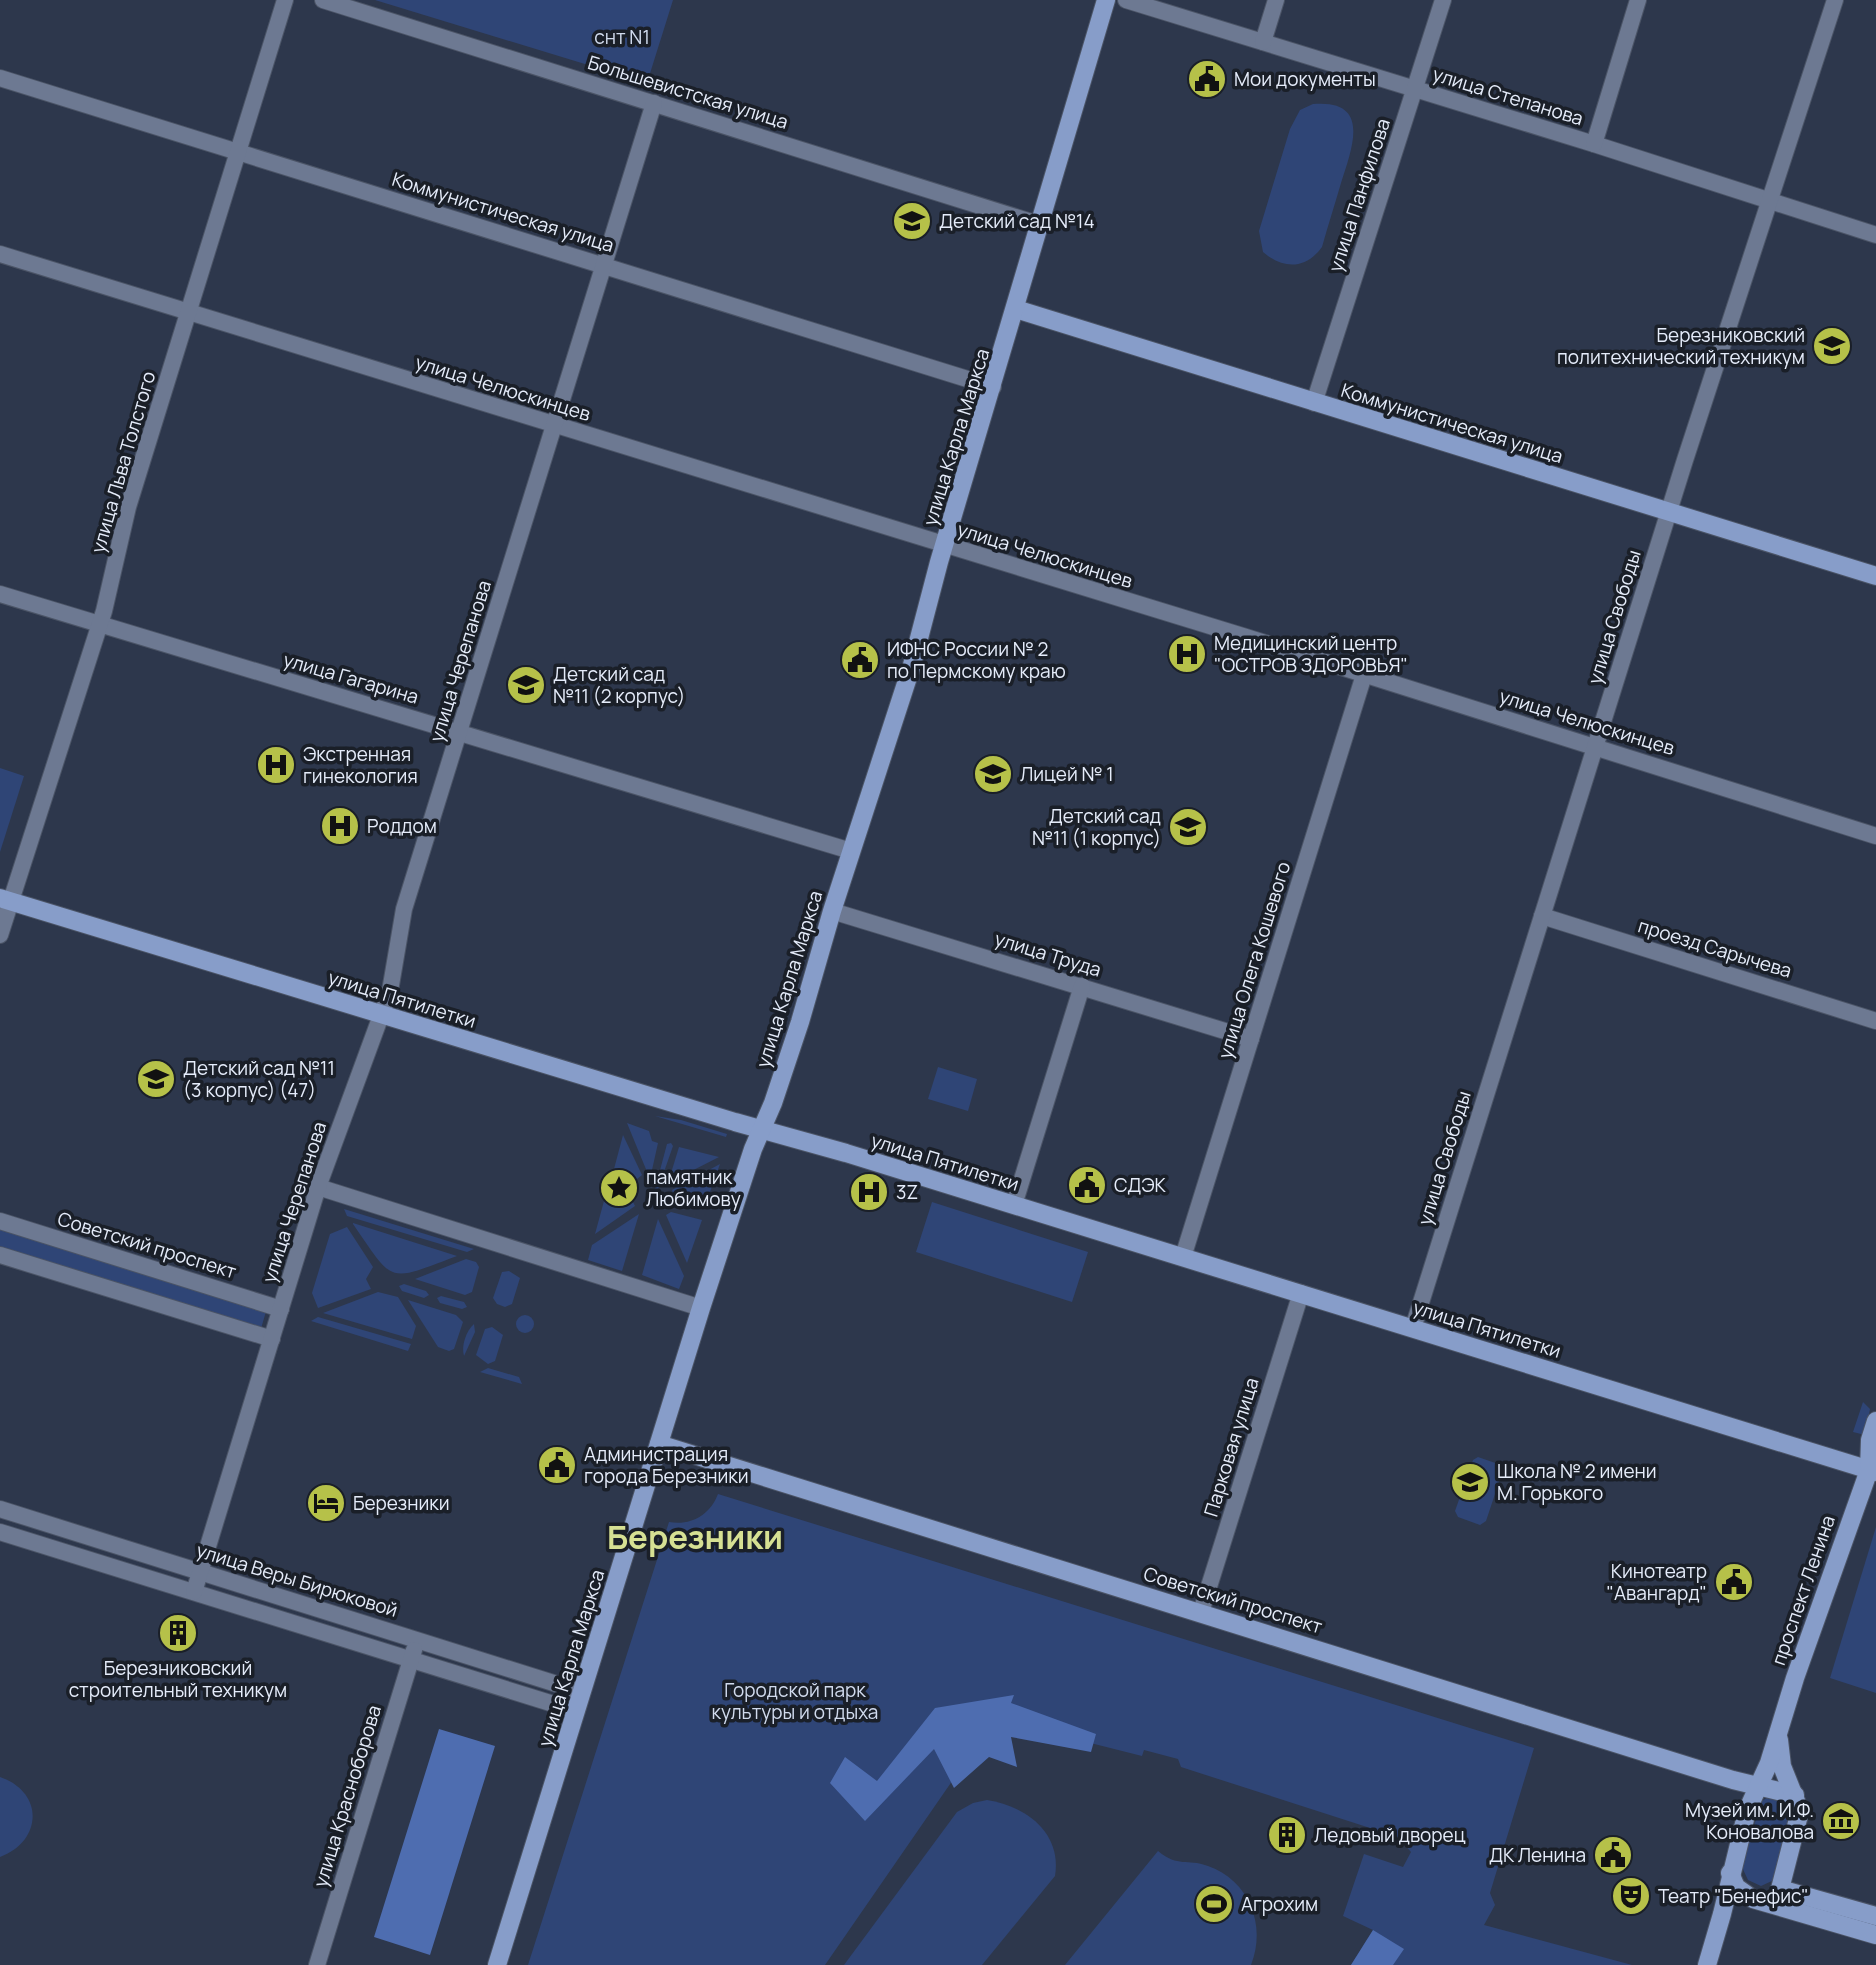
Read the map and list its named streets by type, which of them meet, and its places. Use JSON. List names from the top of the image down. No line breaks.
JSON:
{"streets":{"main road":["Коммунистическая улица","улица Карла Маркса","улица Пятилетки","Советский проспект","проспект Ленина"],"street":["Большевистская улица","улица Степанова","улица Панфилова","улица Челюскинцев","улица Льва Толстого","улица Свободы","улица Черепанова","улица Гагарина","проезд Сарычева","улица Труда","улица Олега Кошевого","Парковая улица","улица Веры Бирюковой","улица Красноборова"]},"crossings":[["Большевистская улица","улица Карла Маркса"],["Большевистская улица","улица Черепанова"],["улица Степанова","улица Панфилова"],["улица Степанова","улица Свободы"],["улица Панфилова","Коммунистическая улица"],["Коммунистическая улица","улица Карла Маркса"],["Коммунистическая улица","улица Льва Толстого"],["Коммунистическая улица","улица Свободы"],["Коммунистическая улица","улица Черепанова"],["улица Челюскинцев","улица Карла Маркса"],["улица Челюскинцев","улица Льва Толстого"],["улица Челюскинцев","улица Свободы"],["улица Челюскинцев","улица Черепанова"],["улица Челюскинцев","улица Олега Кошевого"],["улица Карла Маркса","улица Гагарина"],["улица Карла Маркса","улица Труда"],["улица Карла Маркса","улица Пятилетки"],["улица Карла Маркса","Советский проспект"],["улица Карла Маркса","улица Веры Бирюковой"],["улица Льва Толстого","улица Гагарина"],["улица Льва Толстого","улица Пятилетки"],["улица Свободы","проезд Сарычева"],["улица Свободы","улица Пятилетки"],["улица Черепанова","улица Гагарина"],["улица Черепанова","улица Пятилетки"],["улица Черепанова","Советский проспект"],["улица Черепанова","улица Веры Бирюковой"],["улица Труда","улица Олега Кошевого"],["улица Олега Кошевого","улица Пятилетки"],["улица Пятилетки","Парковая улица"],["улица Пятилетки","проспект Ленина"],["Советский проспект","Парковая улица"],["Советский проспект","проспект Ленина"],["улица Веры Бирюковой","улица Красноборова"]],"districts":["Березники"],"parks":["снт N1","Городской парк культуры и отдыха"],"places":{"public building":["Мои документы","ИФНС России № 2 по Пермскому краю","СДЭК","Администрация города Березники","Кинотеатр \"Авангард\"","ДК Ленина"],"school or university":["Детский сад №14","Березниковский политехнический техникум","Детский сад №11 (2 корпус)","Лицей № 1","Детский сад №11 (1 корпус)","Детский сад №11 (3 корпус) (47)","Школа № 2 имени М. Горького"],"hospital":["Медицинский центр \"ОСТРОВ ЗДОРОВЬЯ\"","Экстренная гинекология","Роддом","3Z"],"place":["памятник Любимову"],"hotel":["Березники"],"building":["Березниковский строительный техникум","Ледовый дворец"],"museum":["Музей им. И.Ф. Коновалова"],"theatre":["Театр \"Бенефис\""],"sports":["Агрохим"]}}
